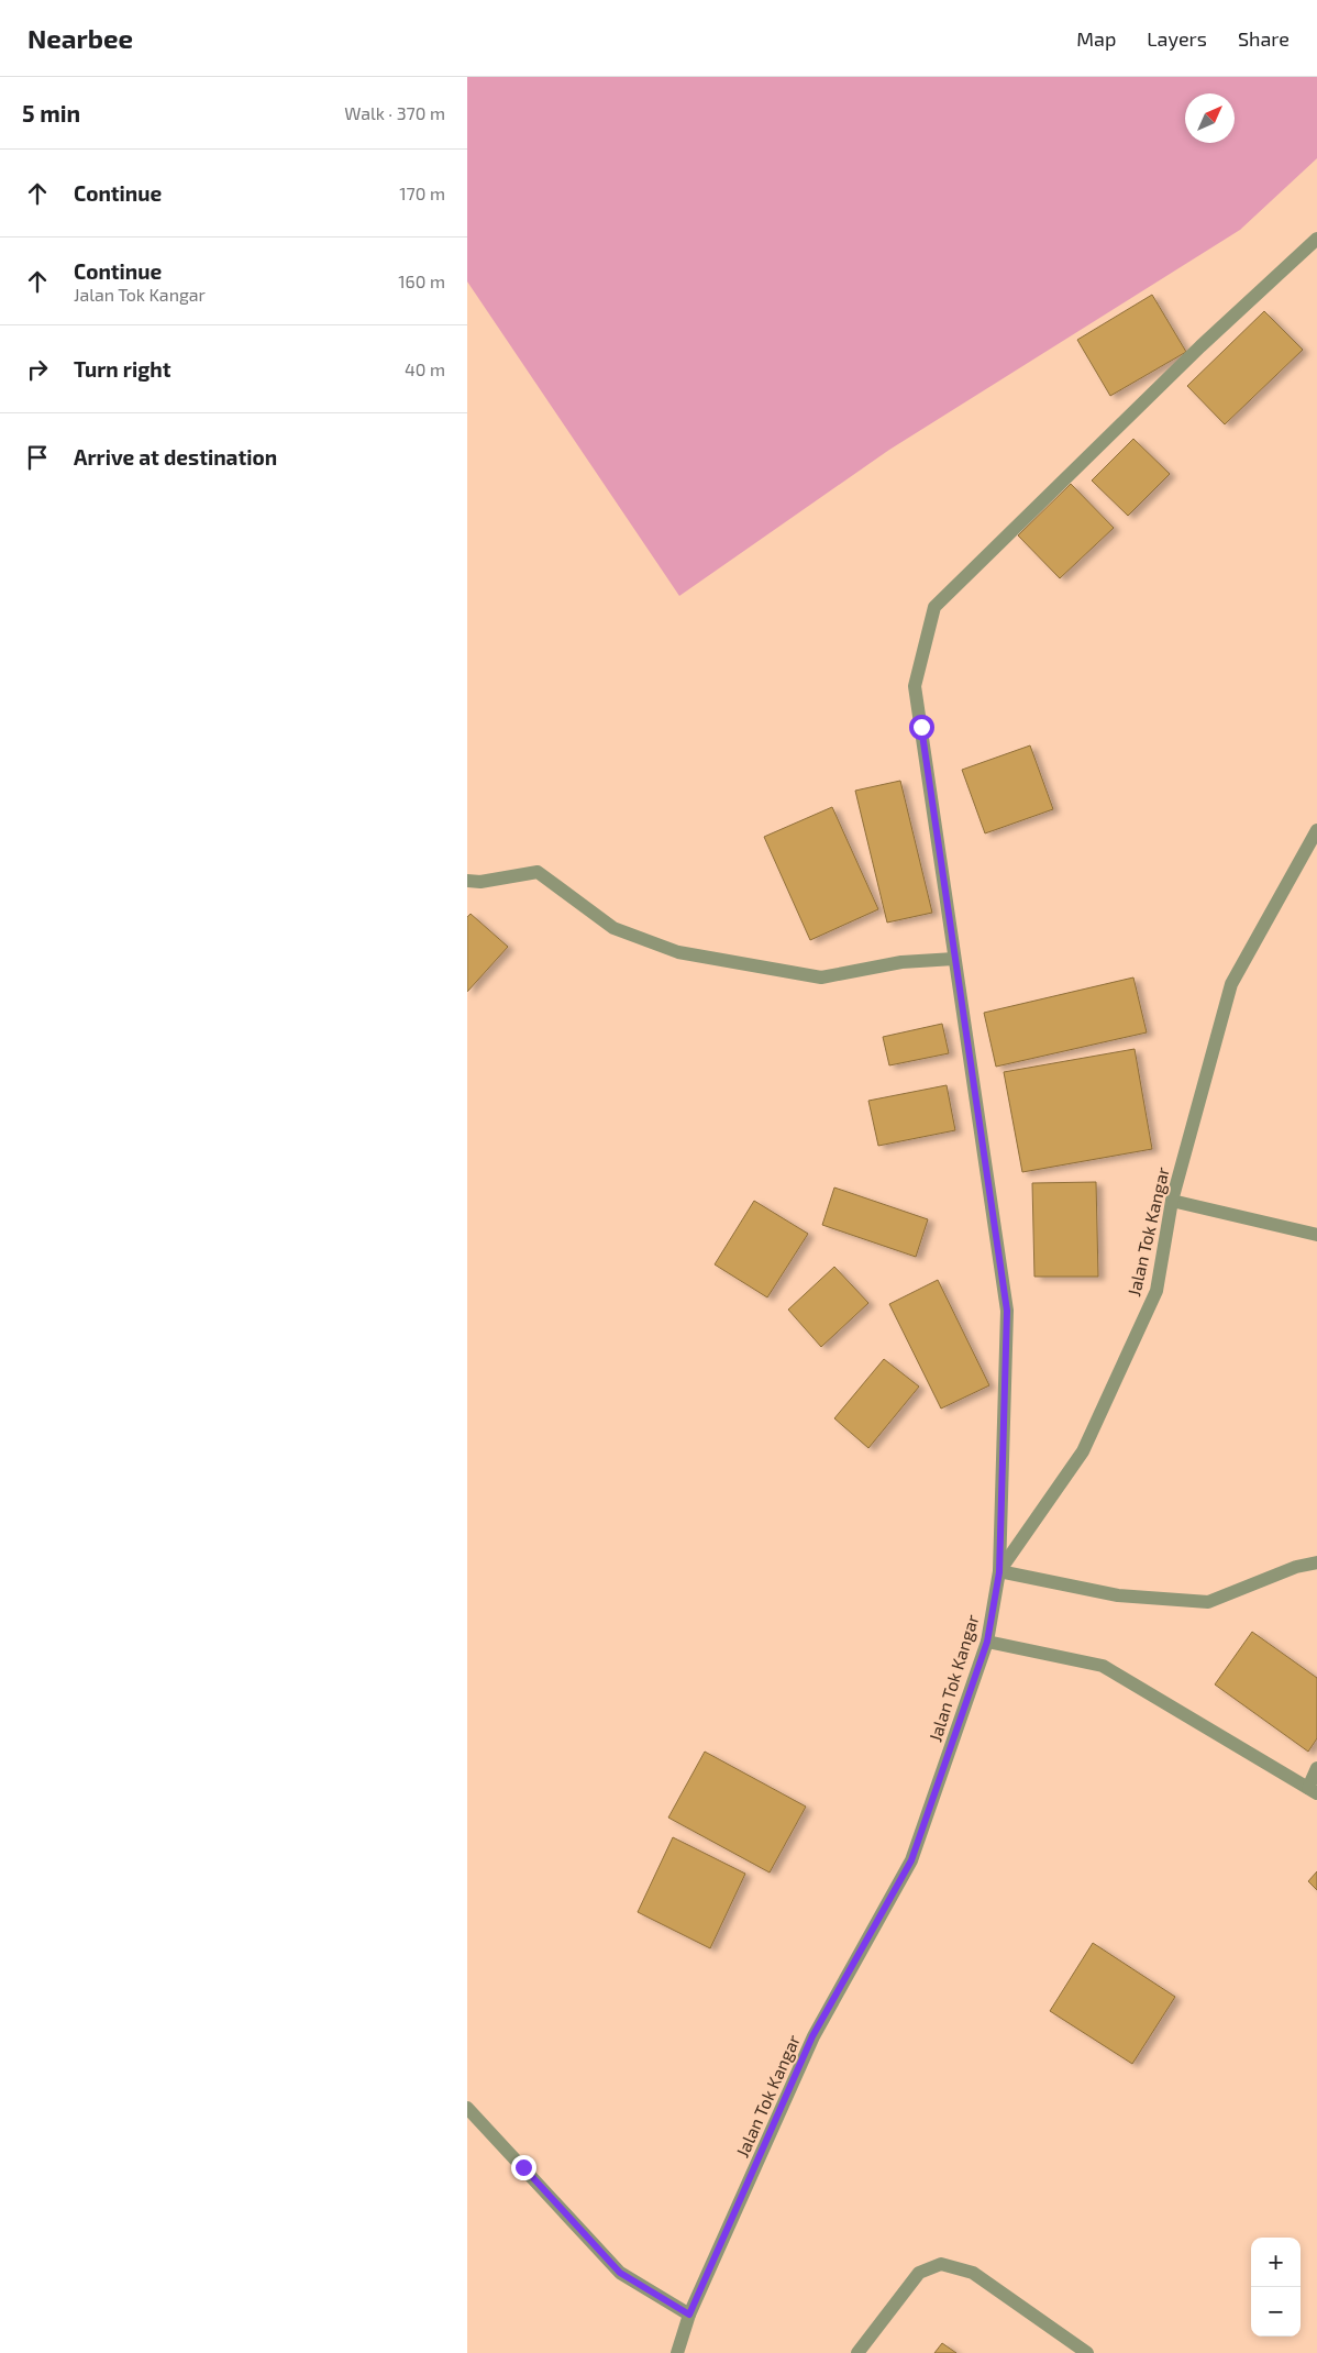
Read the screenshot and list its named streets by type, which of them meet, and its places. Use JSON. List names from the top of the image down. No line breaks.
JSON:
{"streets":{"street":["Jalan Tok Kangar"]},"north":"top right","page":{"header":"Nearbee","nav":["Map","Layers","Share"],"heading":["5 min","Walk · 370 m"],"list":[["Continue","170 m"],["Continue","Jalan Tok Kangar","160 m"],["Turn right","40 m"],"Arrive at destination"],"map_buttons":["+","−"]}}
